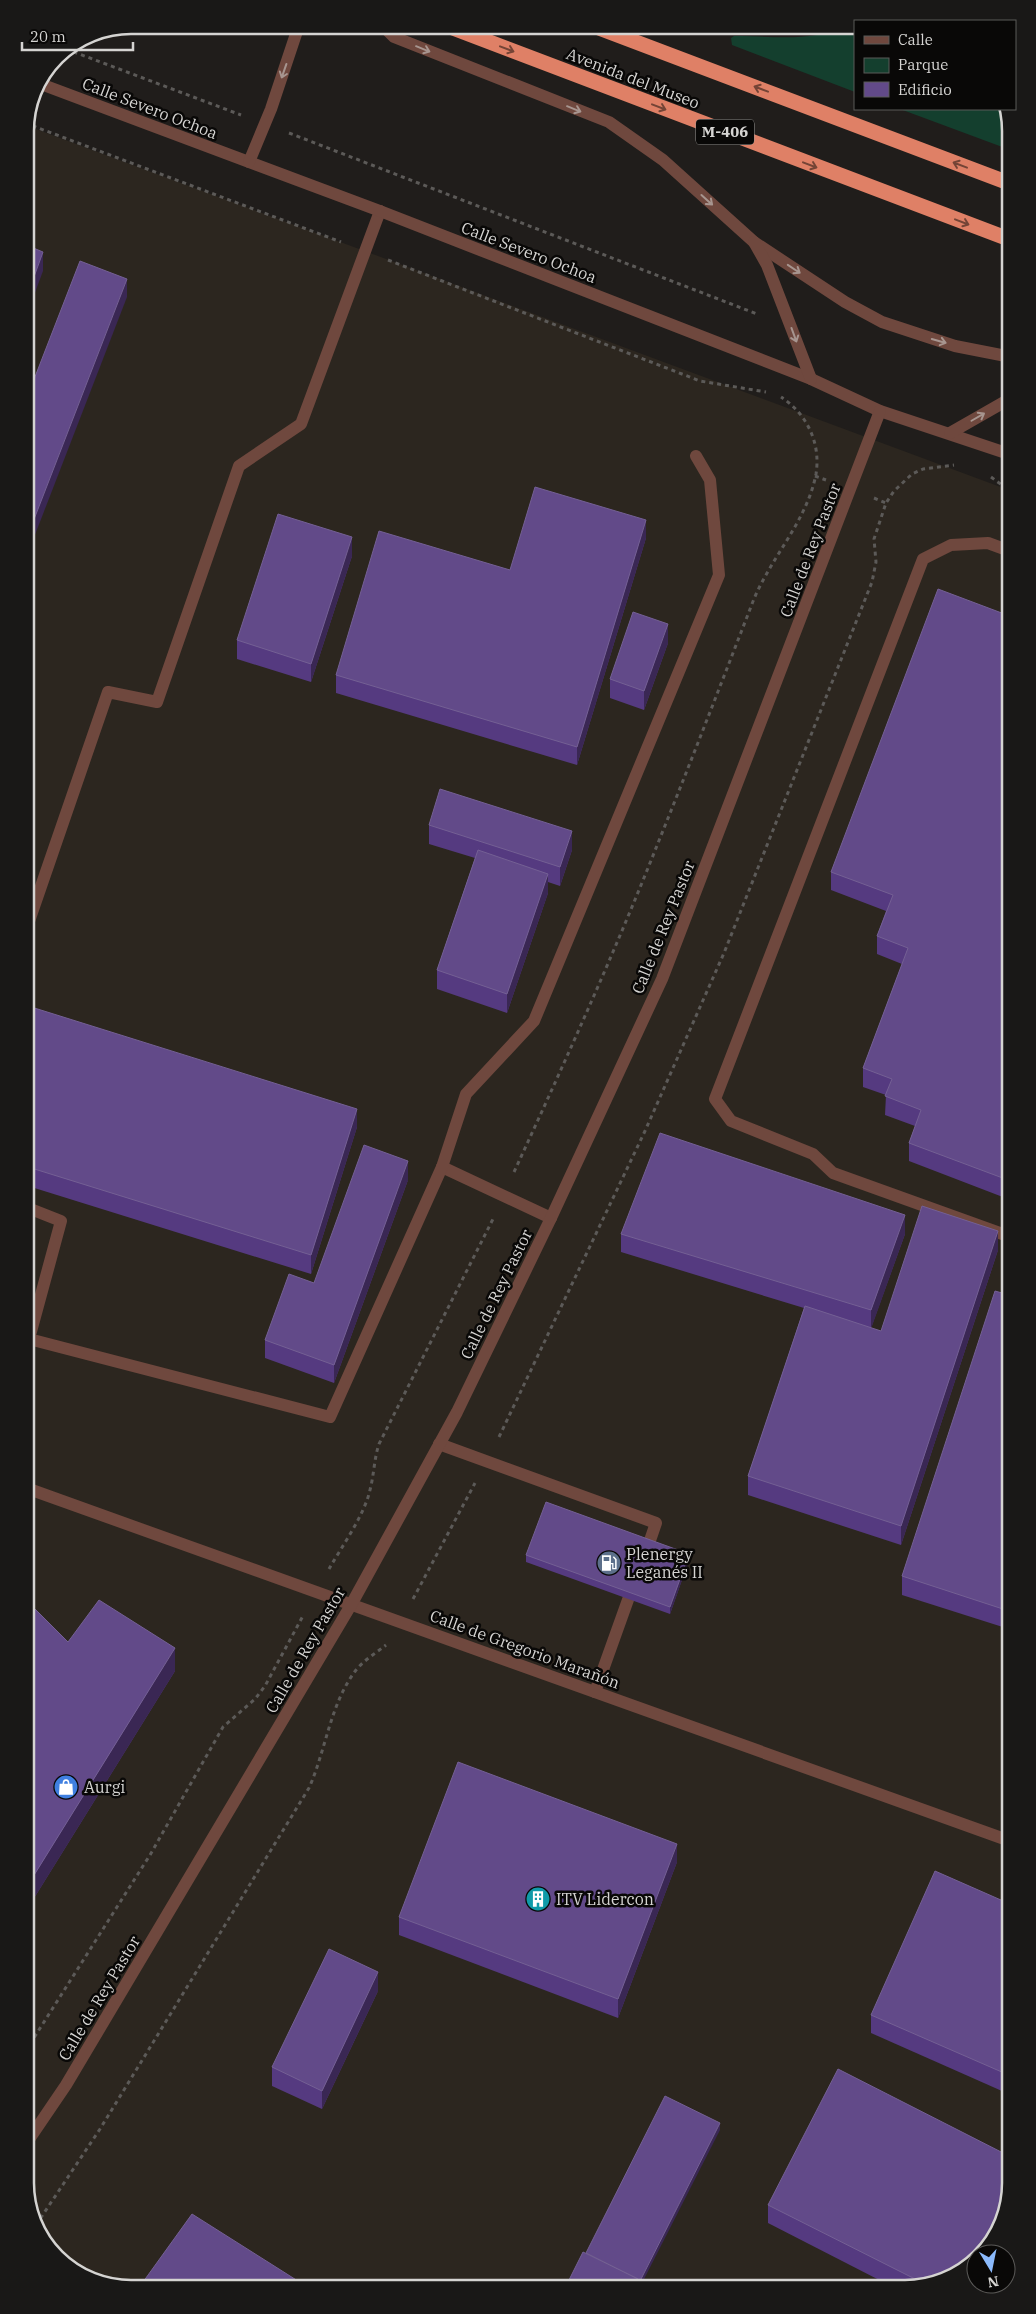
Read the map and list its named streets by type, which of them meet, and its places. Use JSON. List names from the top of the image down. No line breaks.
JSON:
{"streets":{"highway":["Avenida del Museo","M-406"],"street":["Calle Severo Ochoa","Calle de Rey Pastor","Calle de Gregorio Marañón"]},"crossings":[["Calle Severo Ochoa","Calle de Rey Pastor"],["Calle de Rey Pastor","Calle de Gregorio Marañón"]],"places":{"fuel station":["Plenergy Leganés II"],"shop":["Aurgi"],"building":["ITV Lidercon"]},"legend":["Calle","Parque","Edificio"],"scale_bar":"20 m","north":"bottom"}
